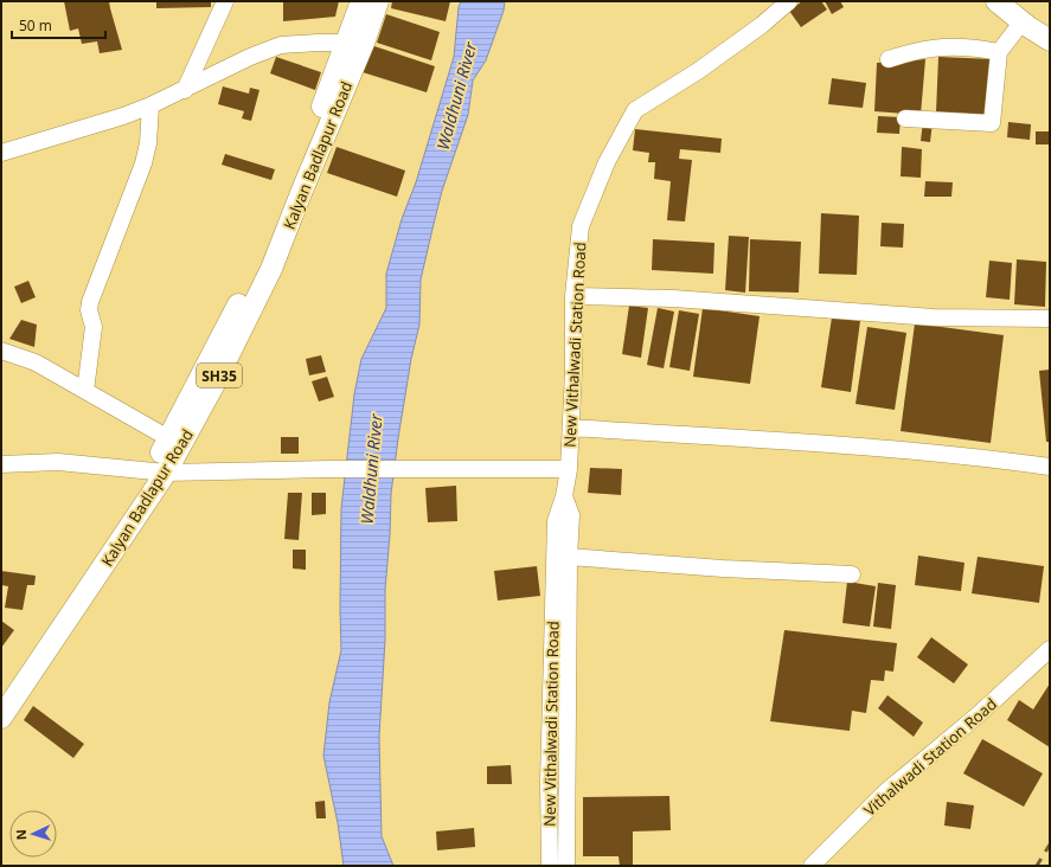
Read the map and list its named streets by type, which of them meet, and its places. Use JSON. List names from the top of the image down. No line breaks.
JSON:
{"streets":{"main road":["Kalyan Badlapur Road","SH35"],"street":["New Vithalwadi Station Road","Vithalwadi Station Road"]},"water":["Waldhuni River"],"scale_bar":"50 m","north":"left"}
